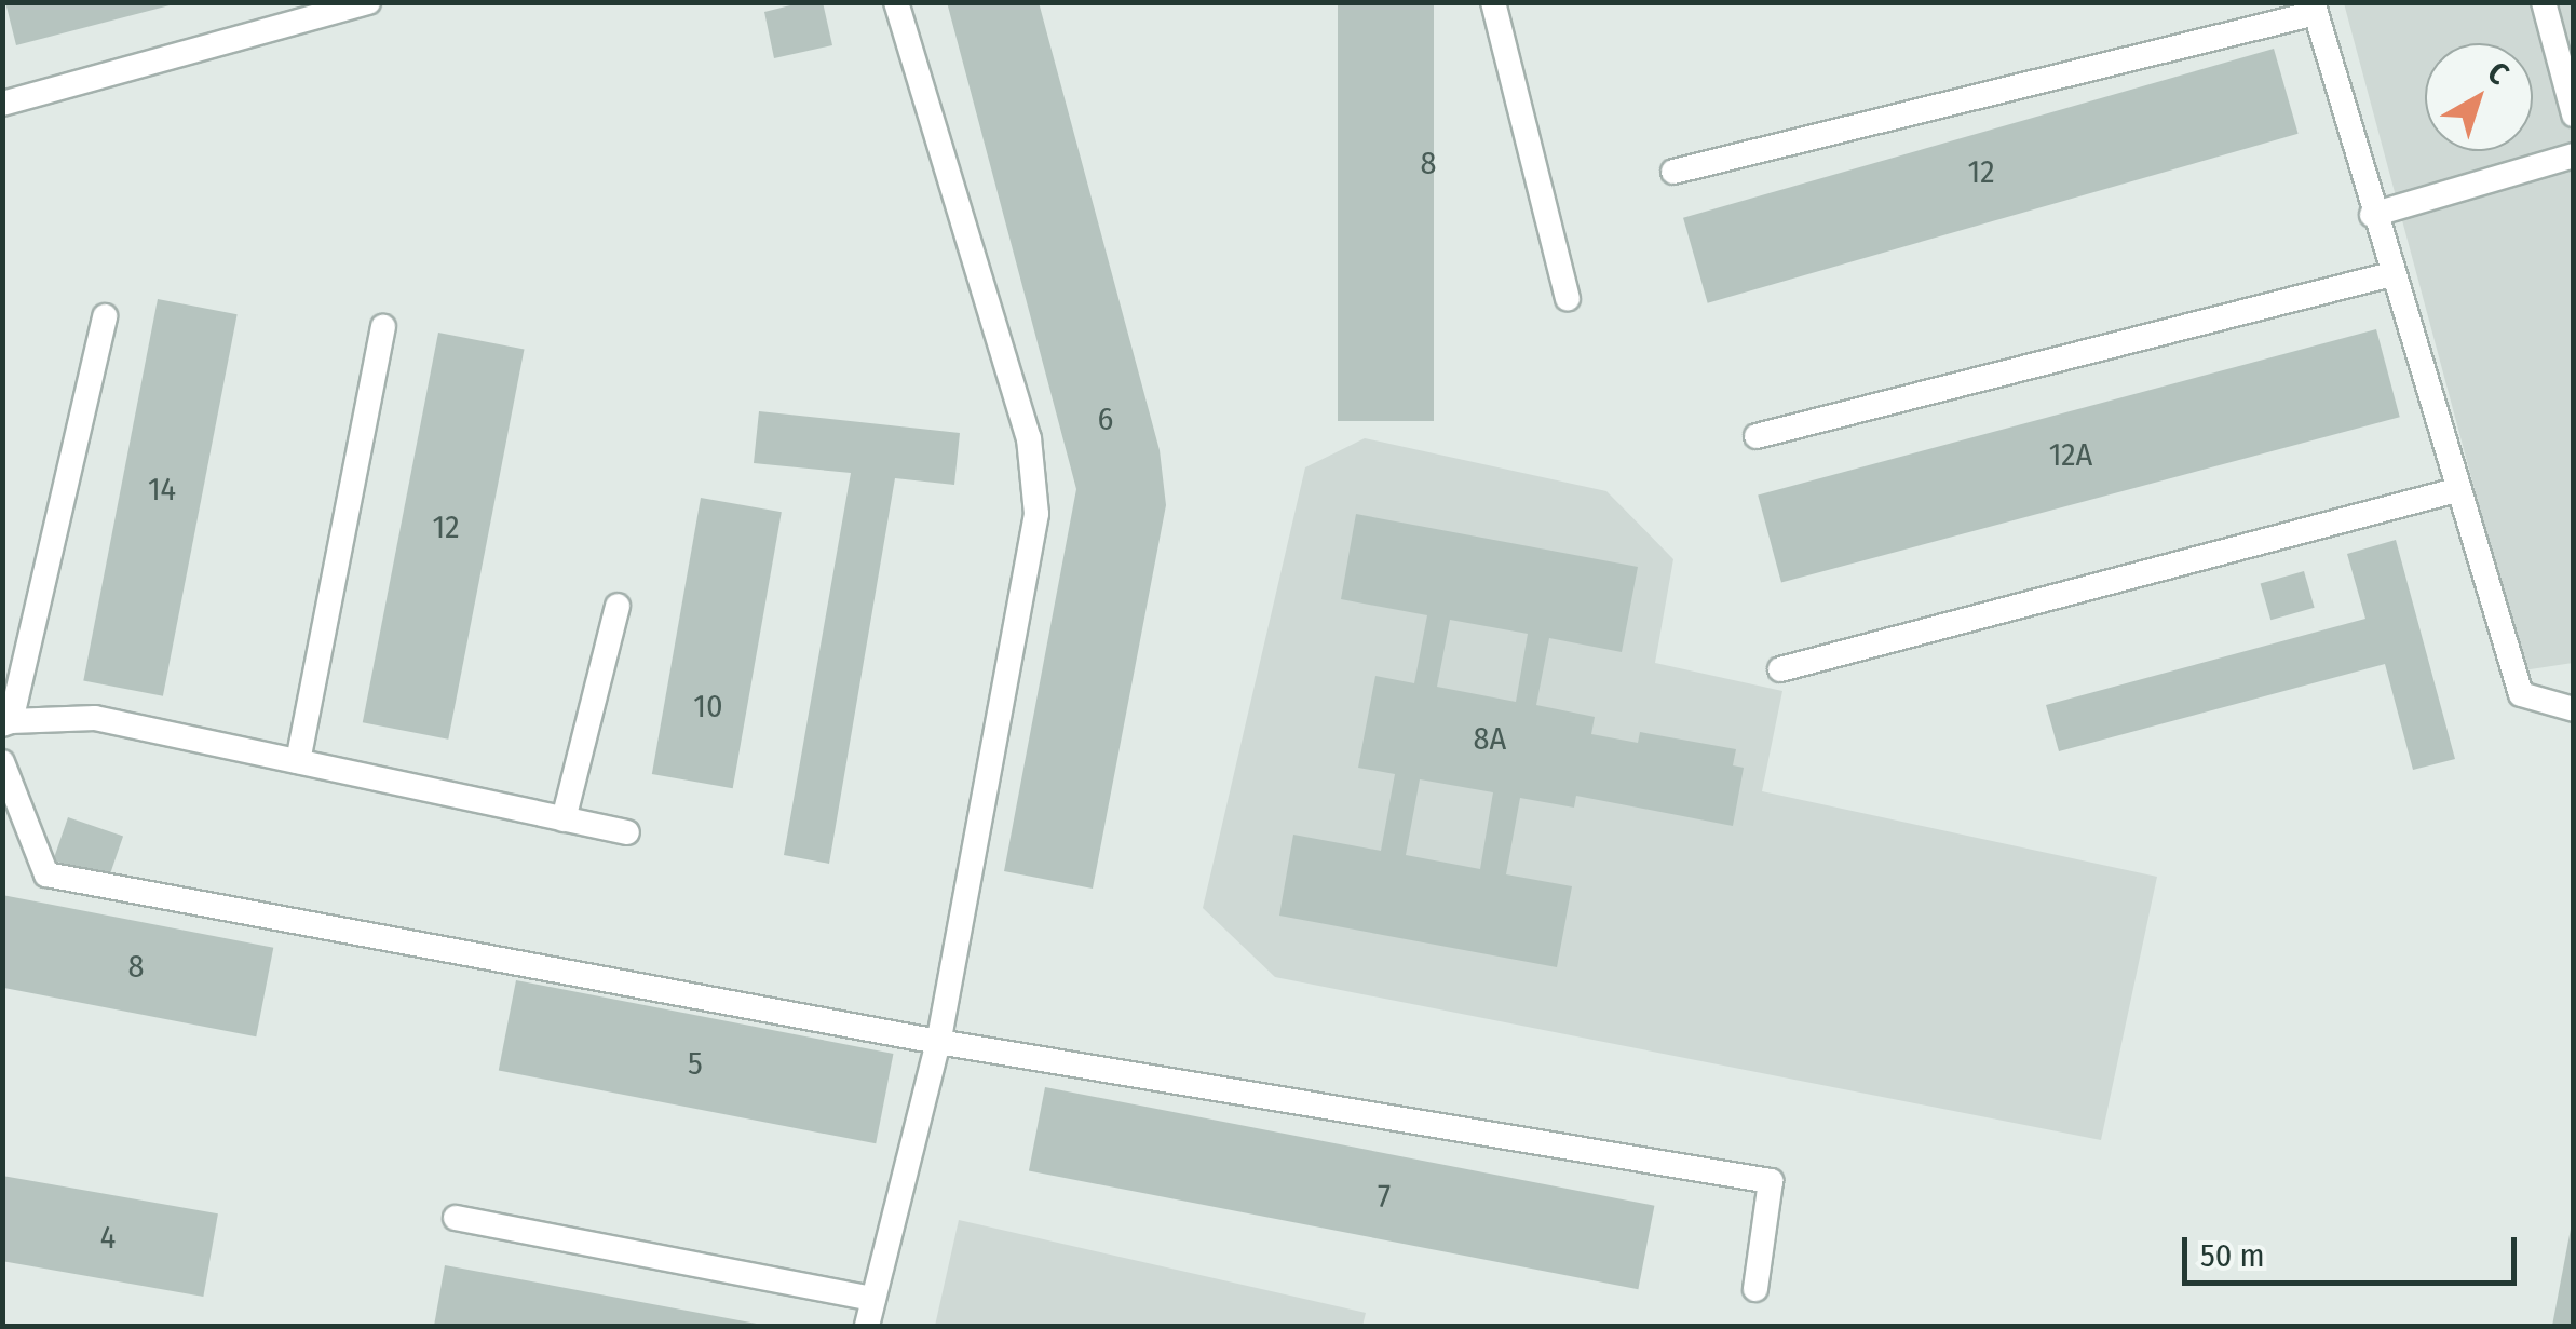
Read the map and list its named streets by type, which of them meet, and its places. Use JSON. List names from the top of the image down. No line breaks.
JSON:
{"house_numbers":["8","12","6","12А","14","12","10","8А","8","5","7","4"],"scale_bar":"50 m","north":"top right"}
